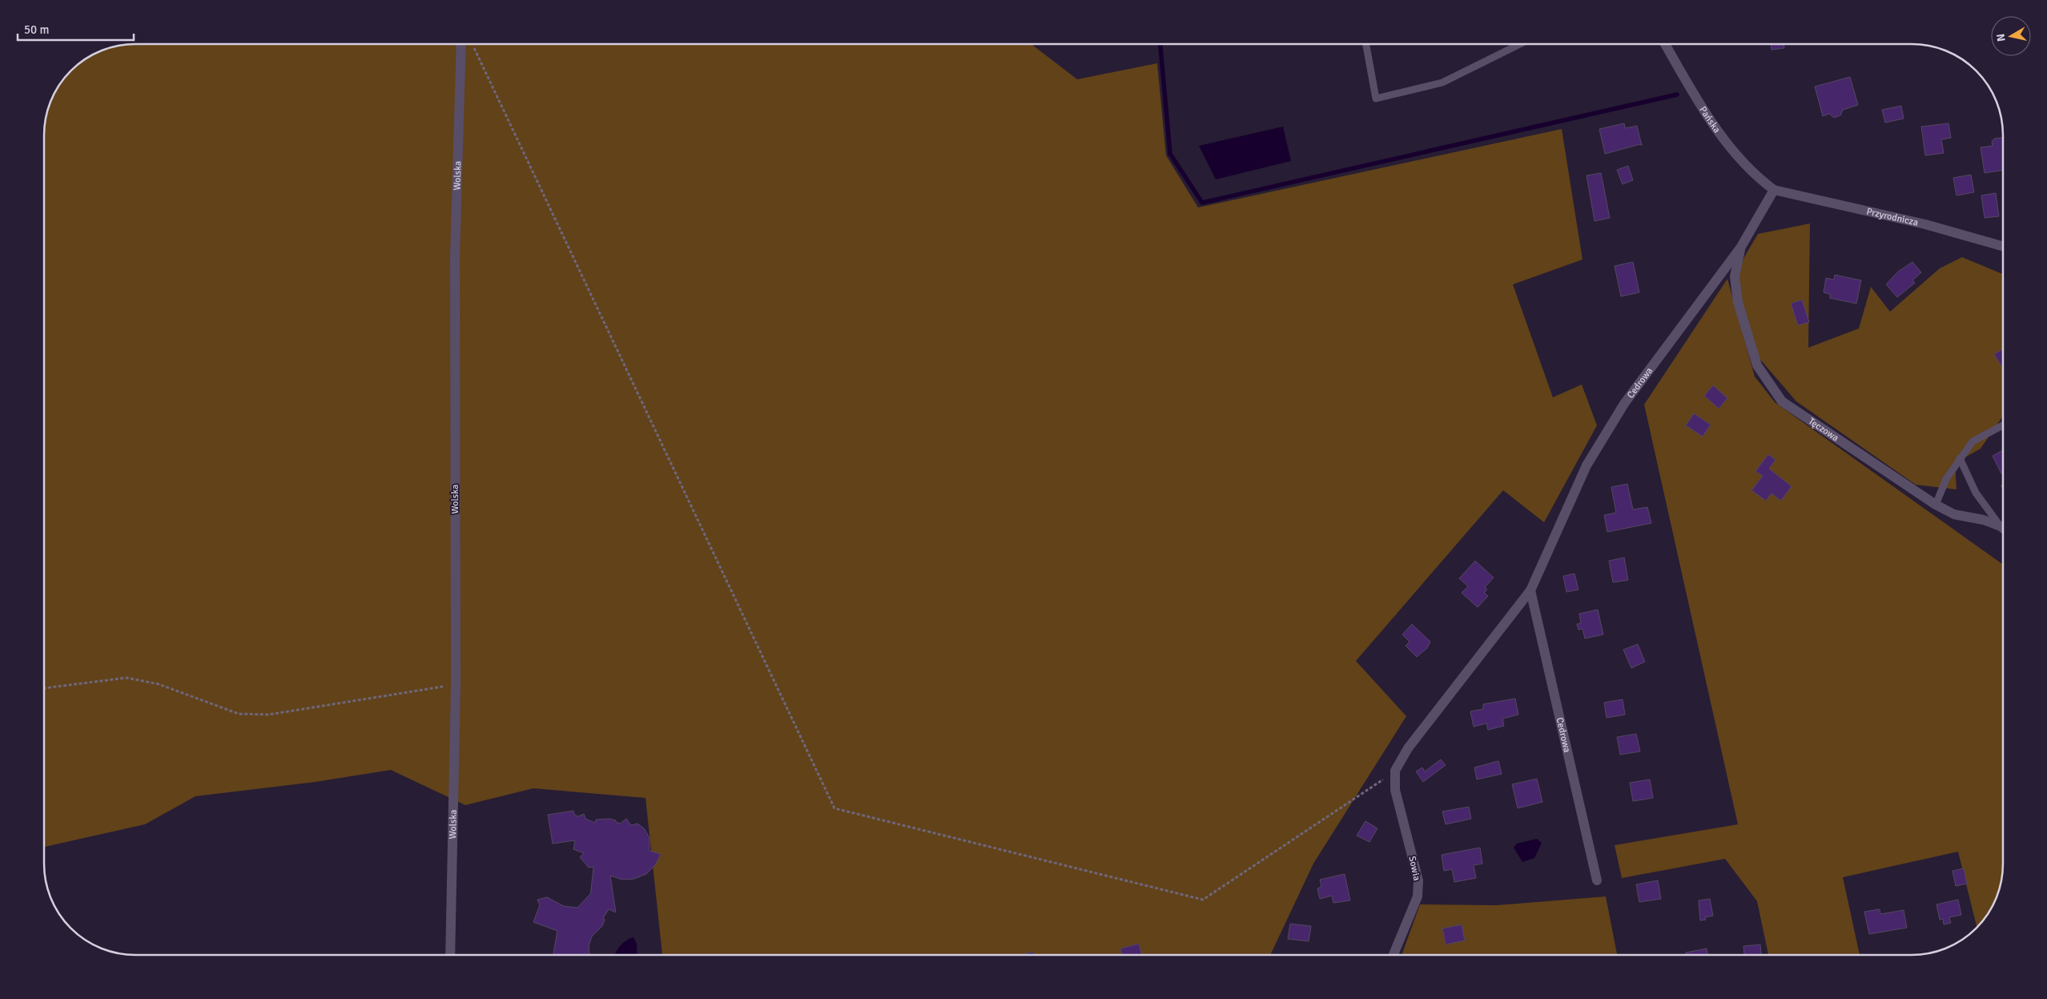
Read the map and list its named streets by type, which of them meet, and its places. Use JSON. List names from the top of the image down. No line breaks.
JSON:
{"streets":{"street":["Pańska","Wolska","Przyrodnicza","Cedrowa","Tęczowa","Sowia"]},"crossings":[["Pańska","Przyrodnicza"],["Pańska","Cedrowa"],["Przyrodnicza","Cedrowa"],["Cedrowa","Tęczowa"],["Cedrowa","Sowia"]],"scale_bar":"50 m","north":"left"}
